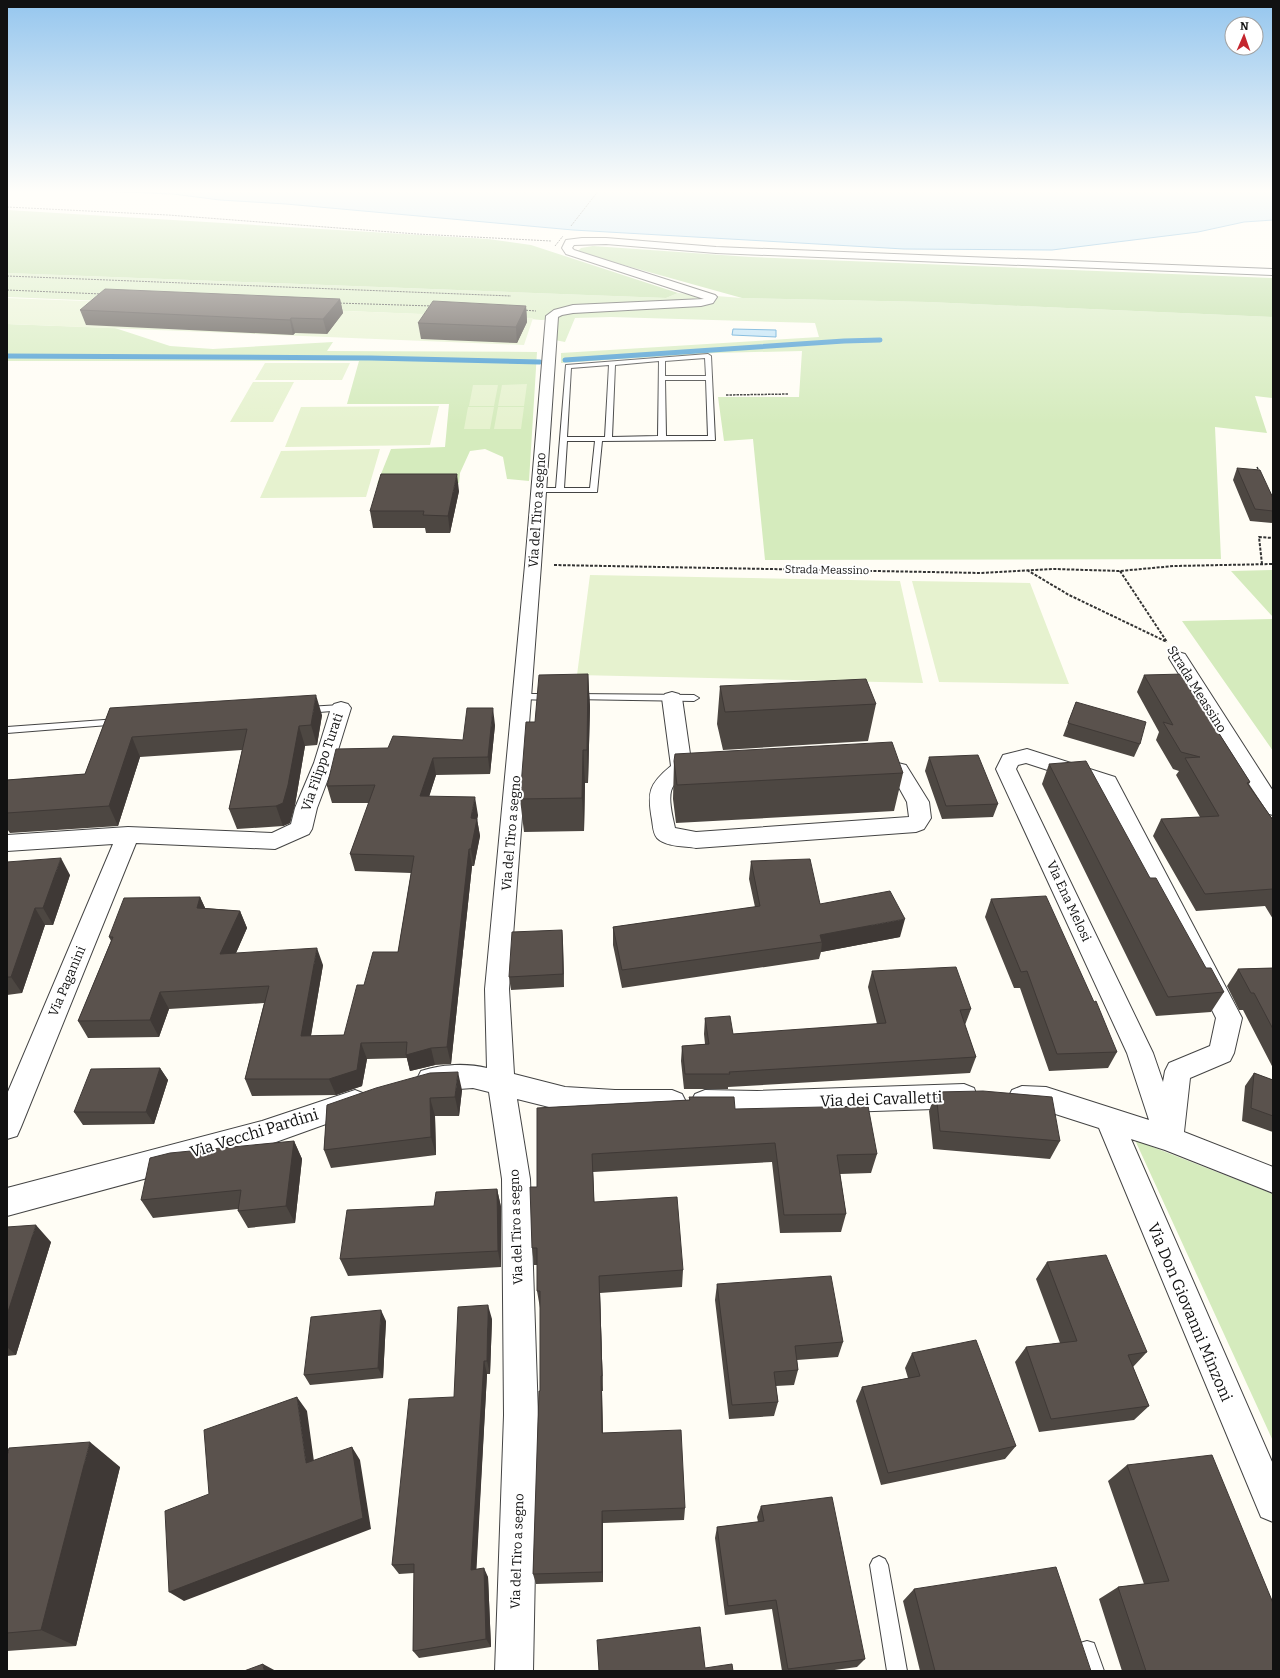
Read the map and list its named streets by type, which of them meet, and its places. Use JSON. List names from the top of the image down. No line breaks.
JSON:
{"streets":{"street":["Via del Tiro a segno","Strada Meassino","Via Filippo Turati","Via Ena Melosi","Via Paganini","Via dei Cavalletti","Via Vecchi Pardini","Via Don Giovanni Minzoni"]},"crossings":[["Via del Tiro a segno","Strada Meassino"],["Via del Tiro a segno","Via dei Cavalletti"],["Via del Tiro a segno","Via Vecchi Pardini"],["Via Filippo Turati","Via Paganini"],["Via Ena Melosi","Via dei Cavalletti"],["Via dei Cavalletti","Via Vecchi Pardini"],["Via dei Cavalletti","Via Don Giovanni Minzoni"]],"north":"top"}
